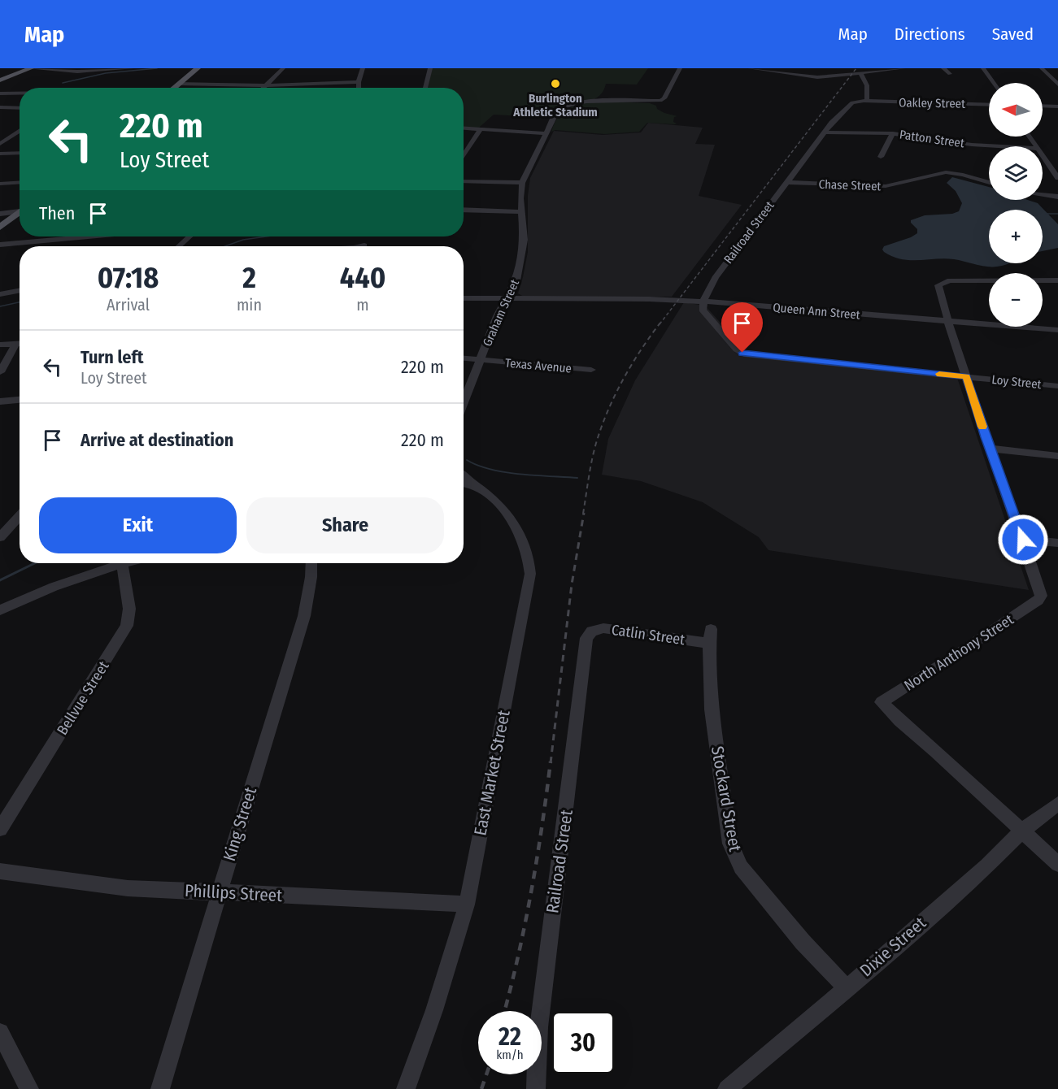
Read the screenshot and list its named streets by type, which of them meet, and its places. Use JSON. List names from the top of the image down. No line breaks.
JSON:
{"streets":{"street":["Oakley Street","Patton Street","Chase Street","Railroad Street","Queen Ann Street","Graham Street","Texas Avenue","Loy Street","Catlin Street","North Anthony Street","Bellvue Street","East Market Street","Stockard Street","King Street","Phillips Street","Dixie Street"]},"crossings":[["Oakley Street","Railroad Street"],["Patton Street","Railroad Street"],["Chase Street","Railroad Street"],["Railroad Street","Queen Ann Street"],["Railroad Street","Loy Street"],["Railroad Street","Catlin Street"],["Queen Ann Street","Graham Street"],["Queen Ann Street","Loy Street"],["Queen Ann Street","North Anthony Street"],["Graham Street","Texas Avenue"],["Loy Street","North Anthony Street"],["Catlin Street","Stockard Street"],["North Anthony Street","Dixie Street"],["East Market Street","Phillips Street"],["Stockard Street","Dixie Street"],["King Street","Phillips Street"]],"places":["Burlington Athletic Stadium"],"north":"left","page":{"header":"Map","nav":["Map","Directions","Saved"],"map_buttons":["+","−"],"turn":["220 m","Loy Street"],"then":"Then","eta":["07:18","Arrival","2","min","440","m"],"list":[{"name":"Turn left","note":"Loy Street","value":"220 m"},{"name":"Arrive at destination","value":"220 m"}],"buttons":["Exit","Share"],"speed":"22 km/h","limit":"30"}}
